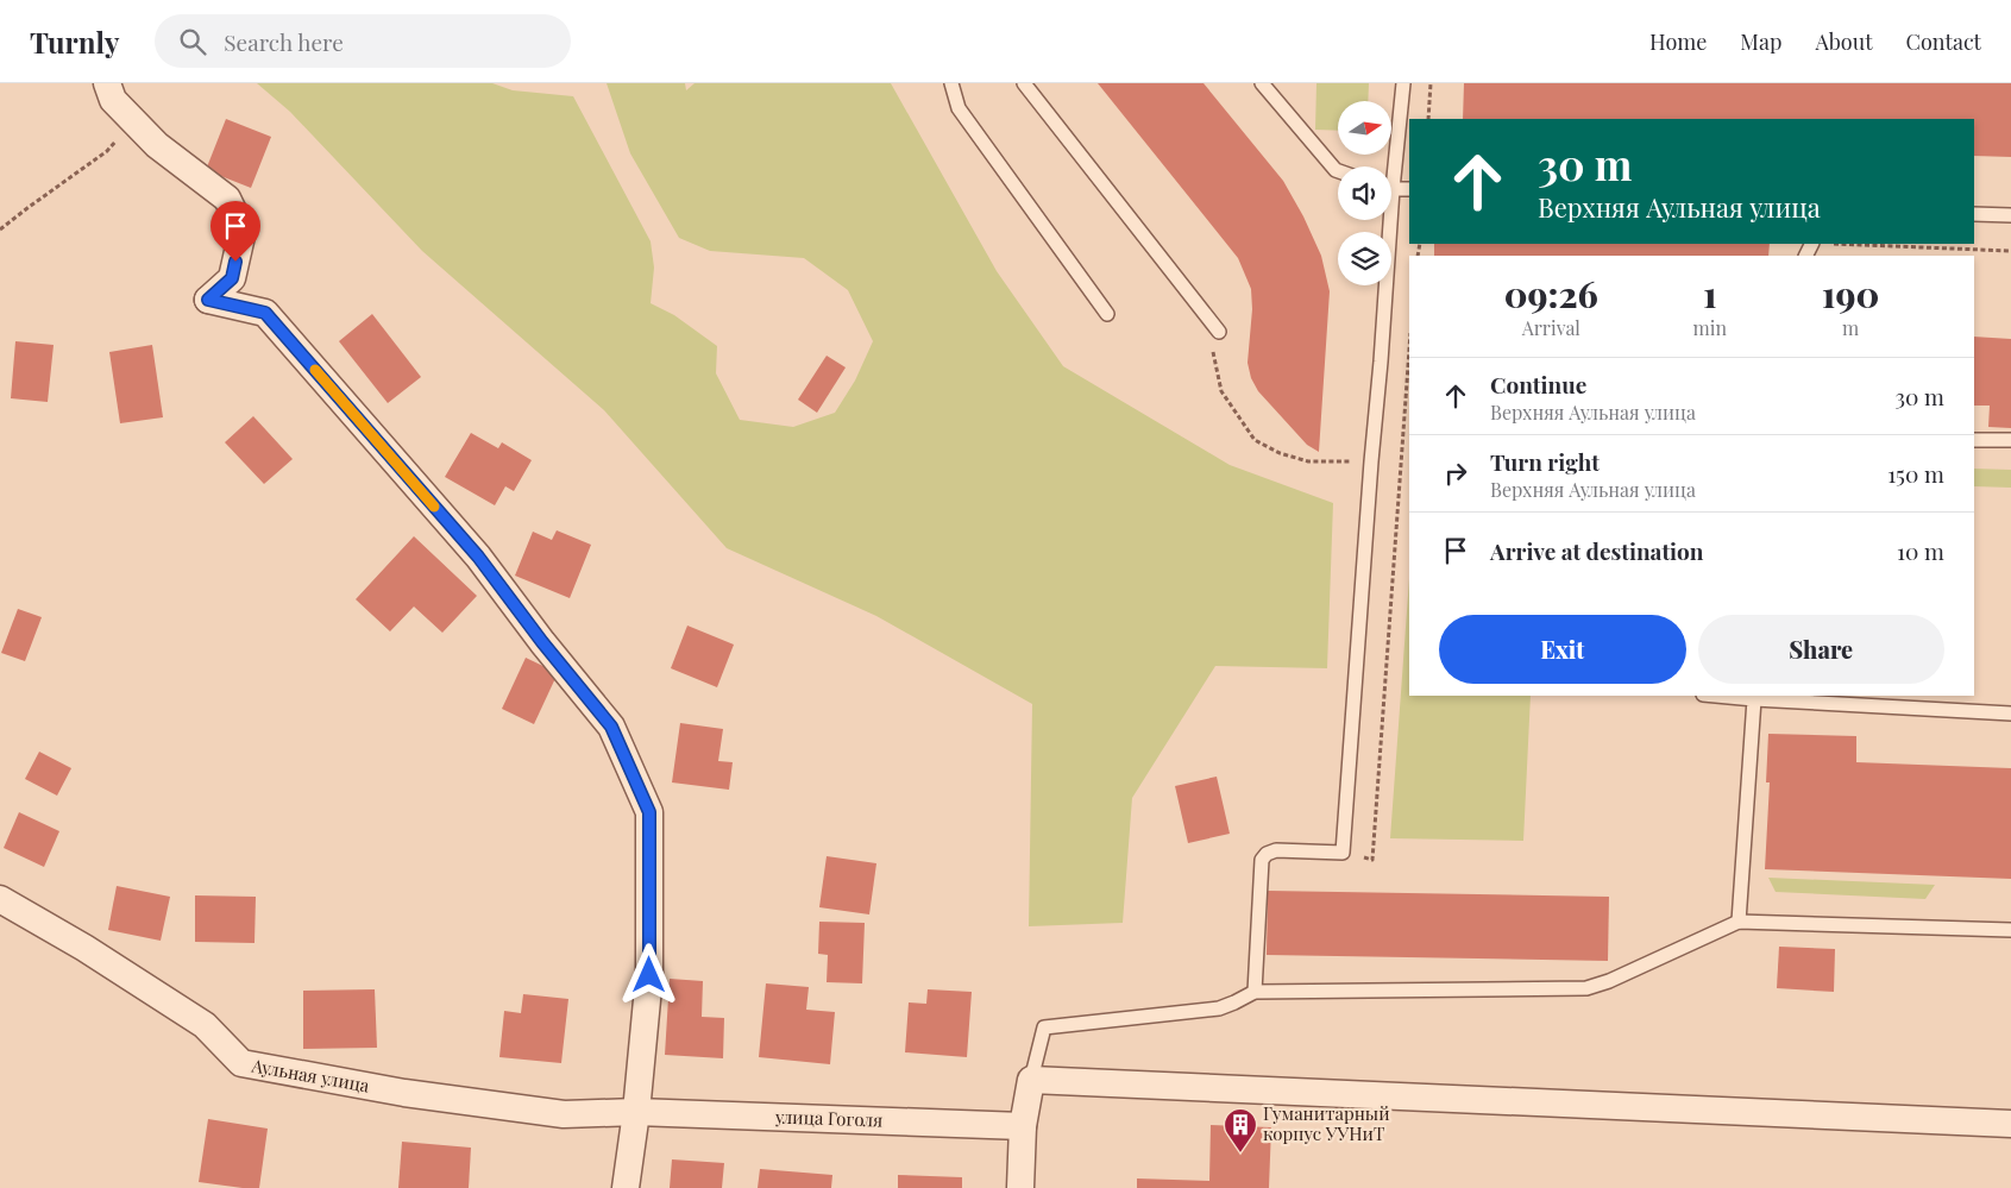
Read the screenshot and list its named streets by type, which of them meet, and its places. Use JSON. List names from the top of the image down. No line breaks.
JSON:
{"streets":{"street":["Аульная улица","улица Гоголя"]},"crossings":[["Аульная улица","улица Гоголя"]],"places":{"building":["Гуманитарный корпус УУНиТ"]},"north":"right","page":{"header":"Turnly","search":"Search here","nav":["Home","Map","About","Contact"],"turn":["30 m","Верхняя Аульная улица"],"eta":["09:26","Arrival","1","min","190","m"],"list":[{"name":"Continue","note":"Верхняя Аульная улица","value":"30 m"},{"name":"Turn right","note":"Верхняя Аульная улица","value":"150 m"},{"name":"Arrive at destination","value":"10 m"}],"buttons":["Exit","Share"]}}
